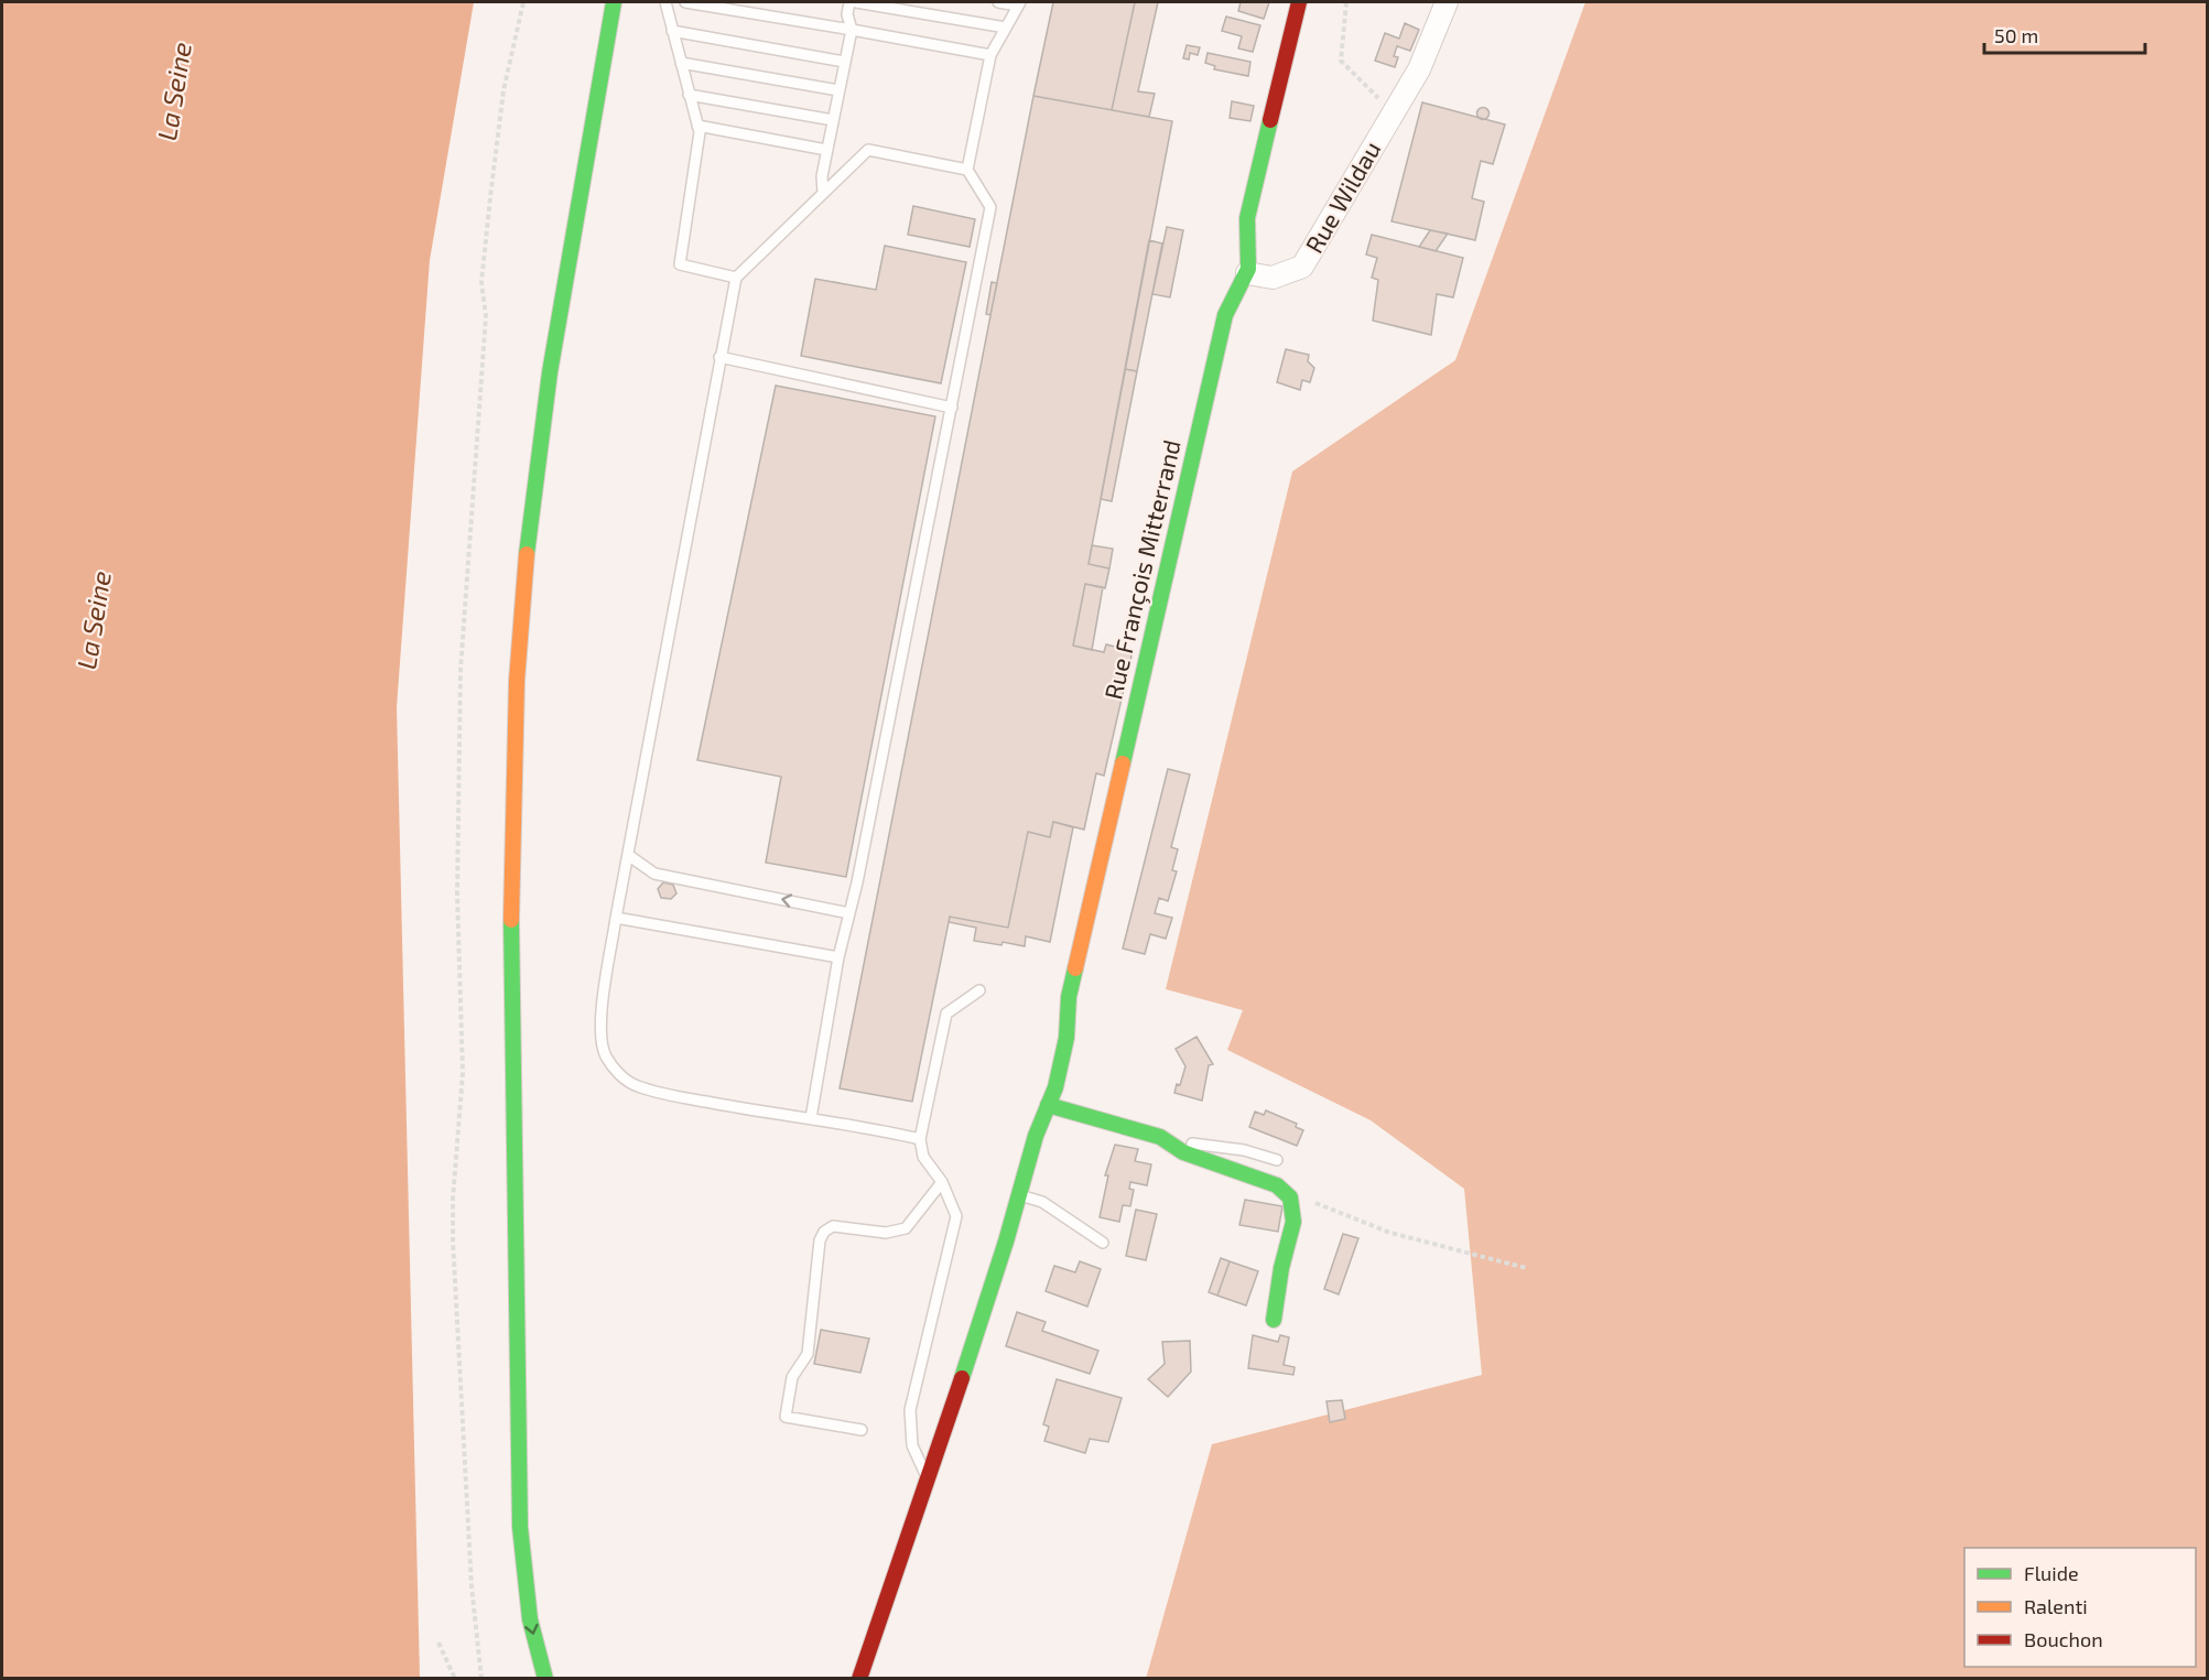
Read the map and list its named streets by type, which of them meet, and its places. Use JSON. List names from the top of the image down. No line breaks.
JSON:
{"streets":{"street":["Rue Wildau","Rue François Mitterrand"]},"crossings":[["Rue Wildau","Rue François Mitterrand"]],"water":["La Seine"],"legend":["Fluide","Ralenti","Bouchon"],"scale_bar":"50 m"}
